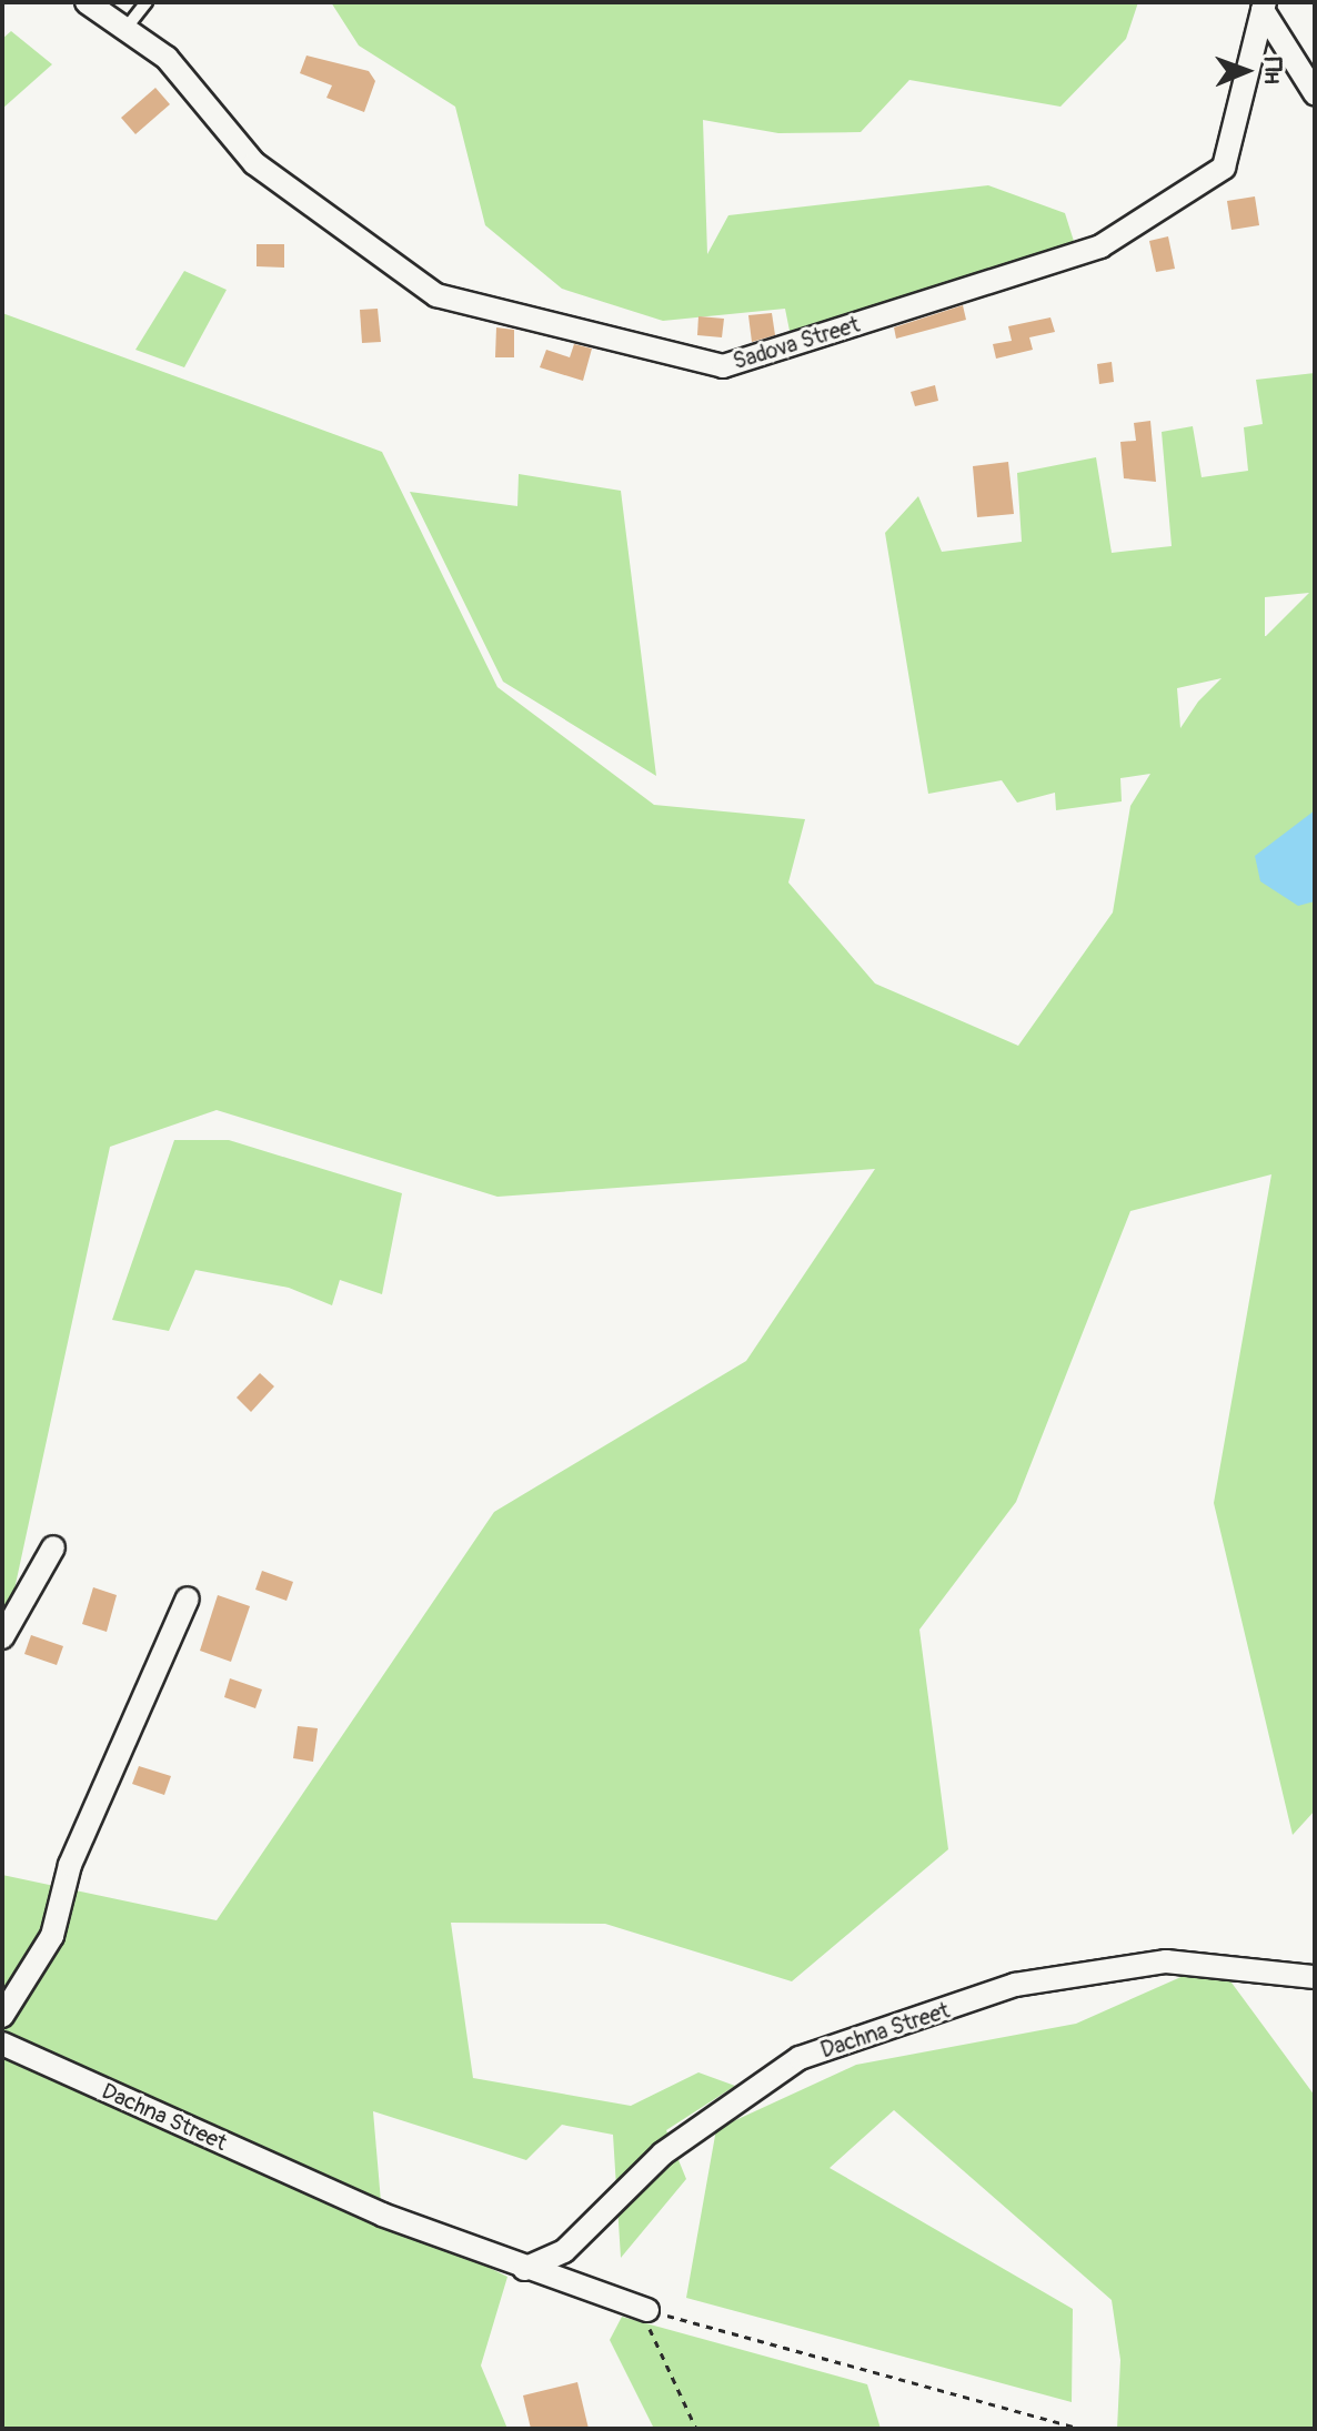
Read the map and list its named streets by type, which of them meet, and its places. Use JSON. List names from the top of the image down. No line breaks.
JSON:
{"streets":{"street":["Sadova Street","Dachna Street"]},"north":"right"}
